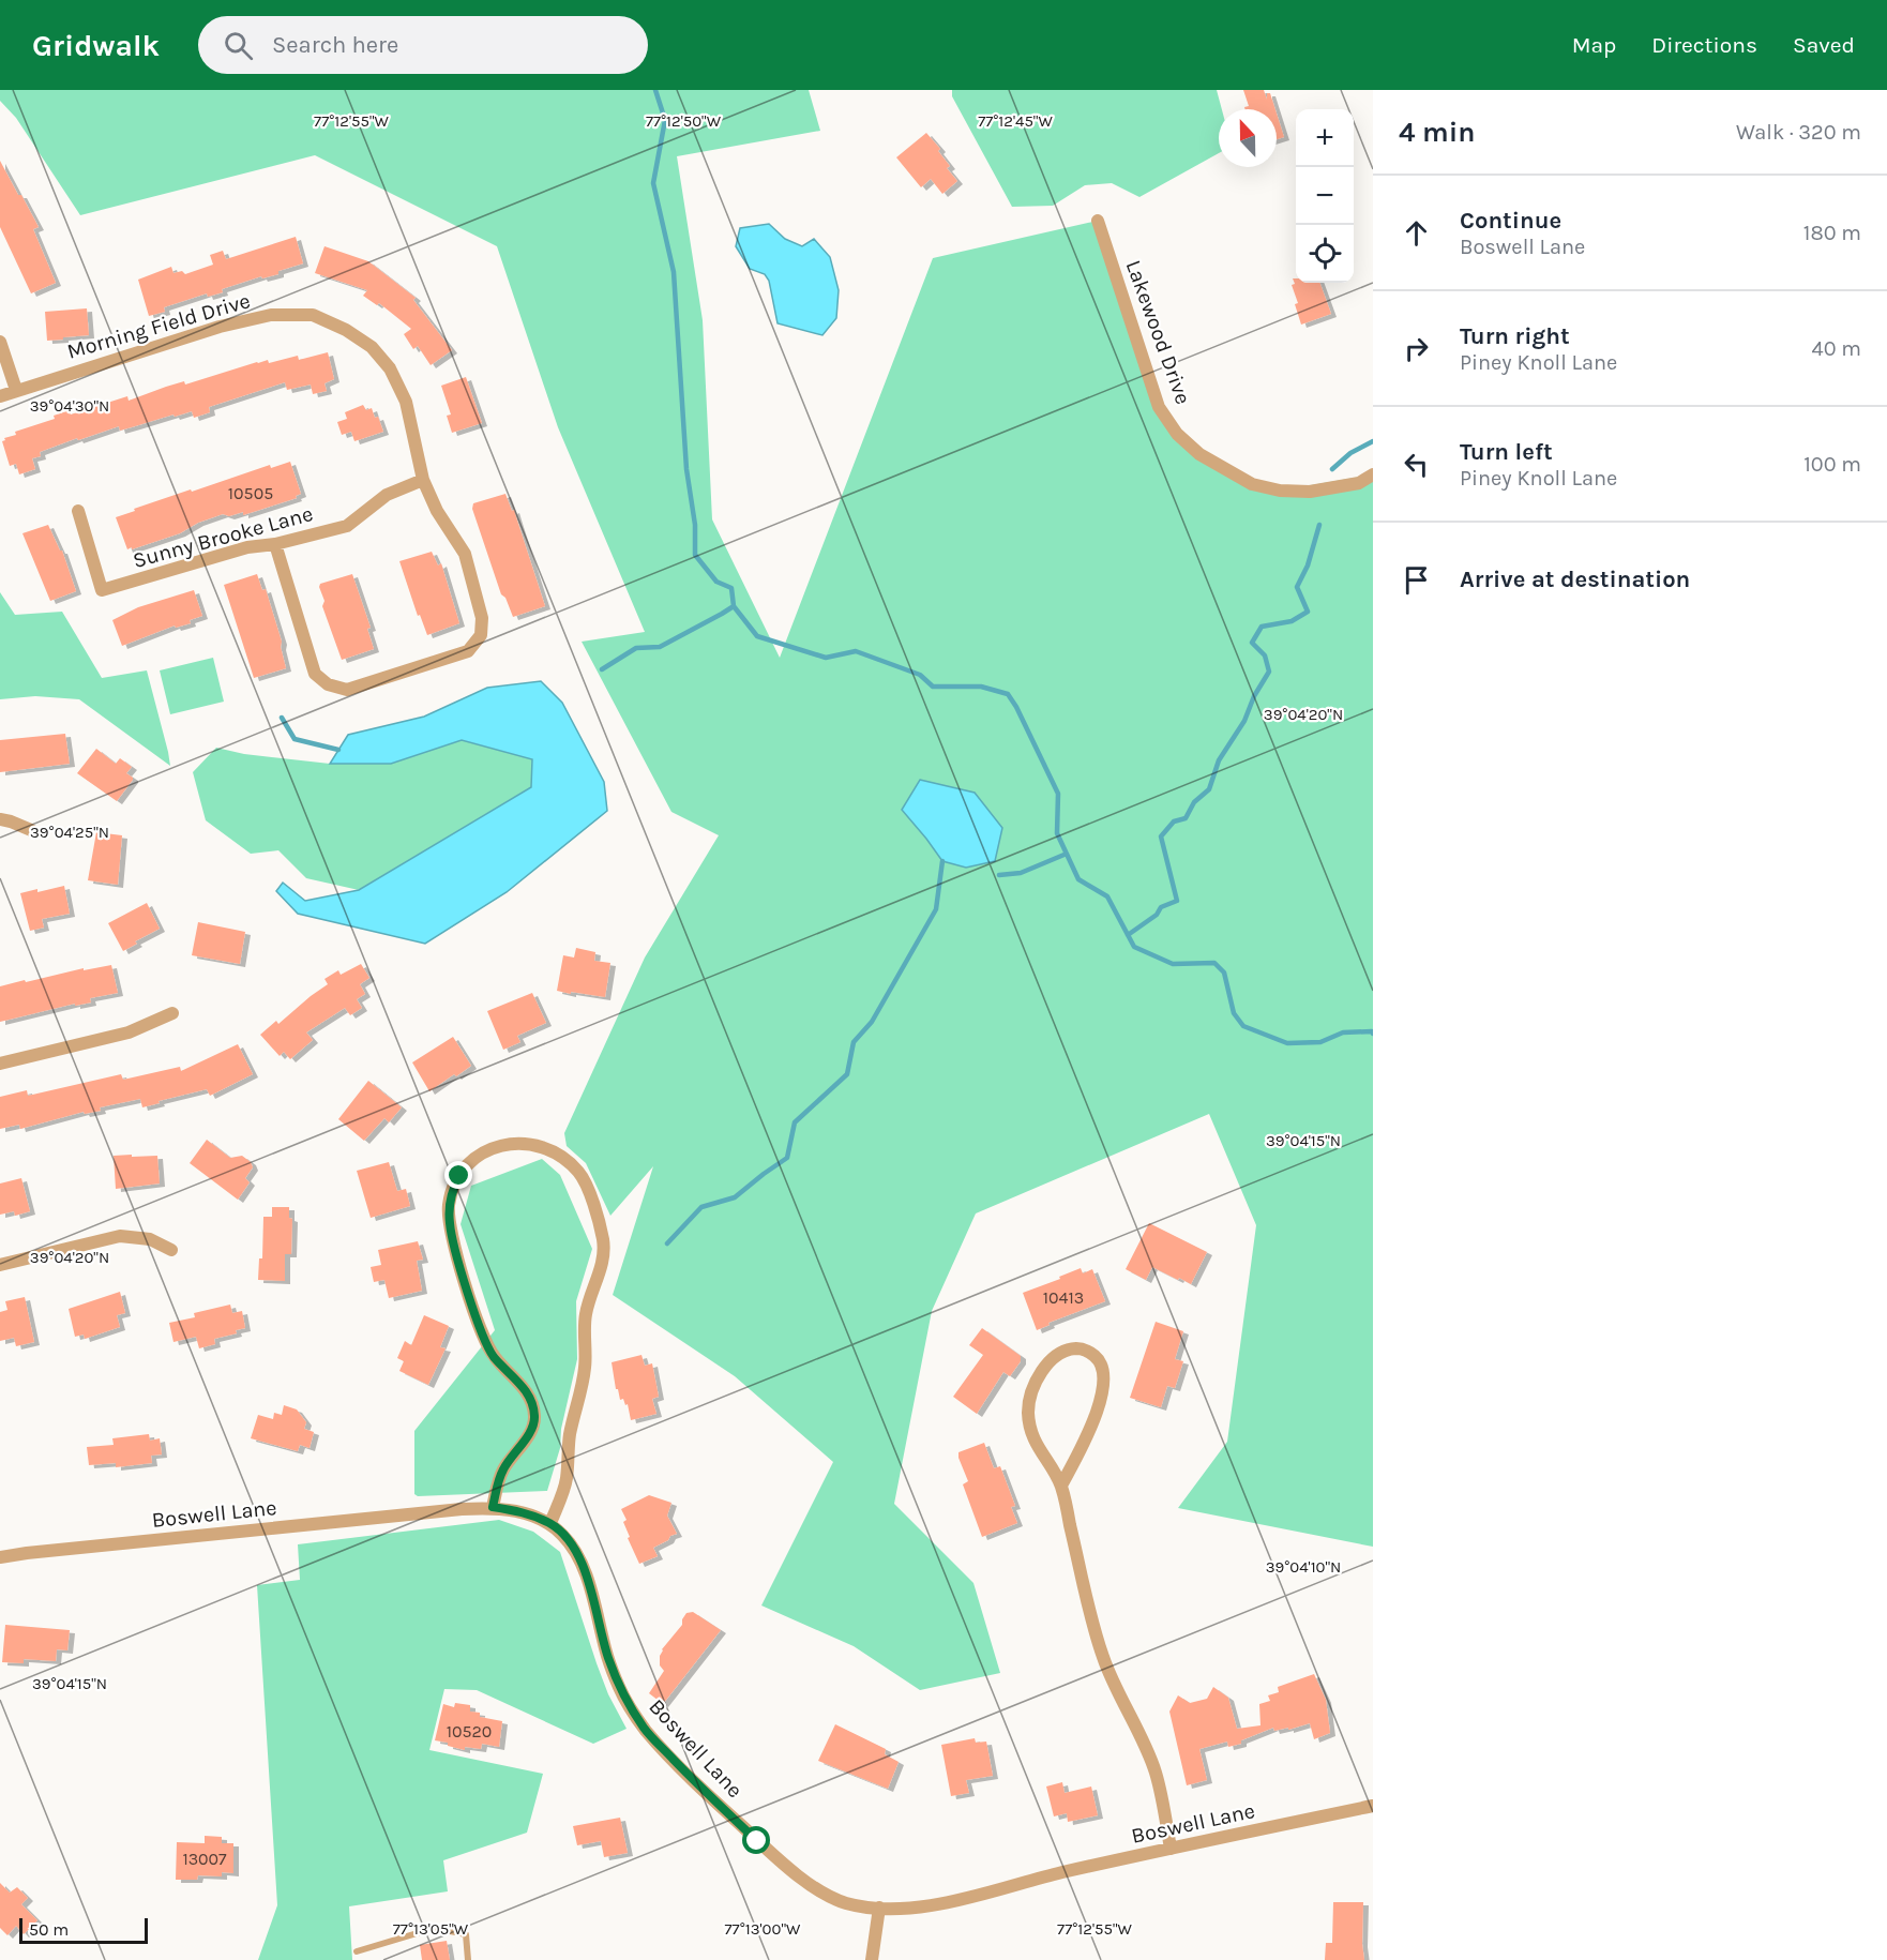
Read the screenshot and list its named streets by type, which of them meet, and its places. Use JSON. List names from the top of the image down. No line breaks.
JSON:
{"streets":{"street":["Morning Field Drive","Lakewood Drive","Sunny Brooke Lane","Boswell Lane"]},"crossings":[["Morning Field Drive","Sunny Brooke Lane"]],"house_numbers":["10505","10413","10520","13007"],"scale_bar":"50 m","north":"top","page":{"header":"Gridwalk","search":"Search here","nav":["Map","Directions","Saved"],"heading":["4 min","Walk · 320 m"],"map_buttons":["+","−"],"list":[["Continue","Boswell Lane","180 m"],["Turn right","Piney Knoll Lane","40 m"],["Turn left","Piney Knoll Lane","100 m"],"Arrive at destination"],"scale":"50 m"},"coordinates":["77°12'55\"W","77°12'50\"W","77°12'45\"W","39°04'30\"N","39°04'20\"N","39°04'25\"N","39°04'15\"N","39°04'10\"N","77°13'05\"W","77°13'00\"W"]}
